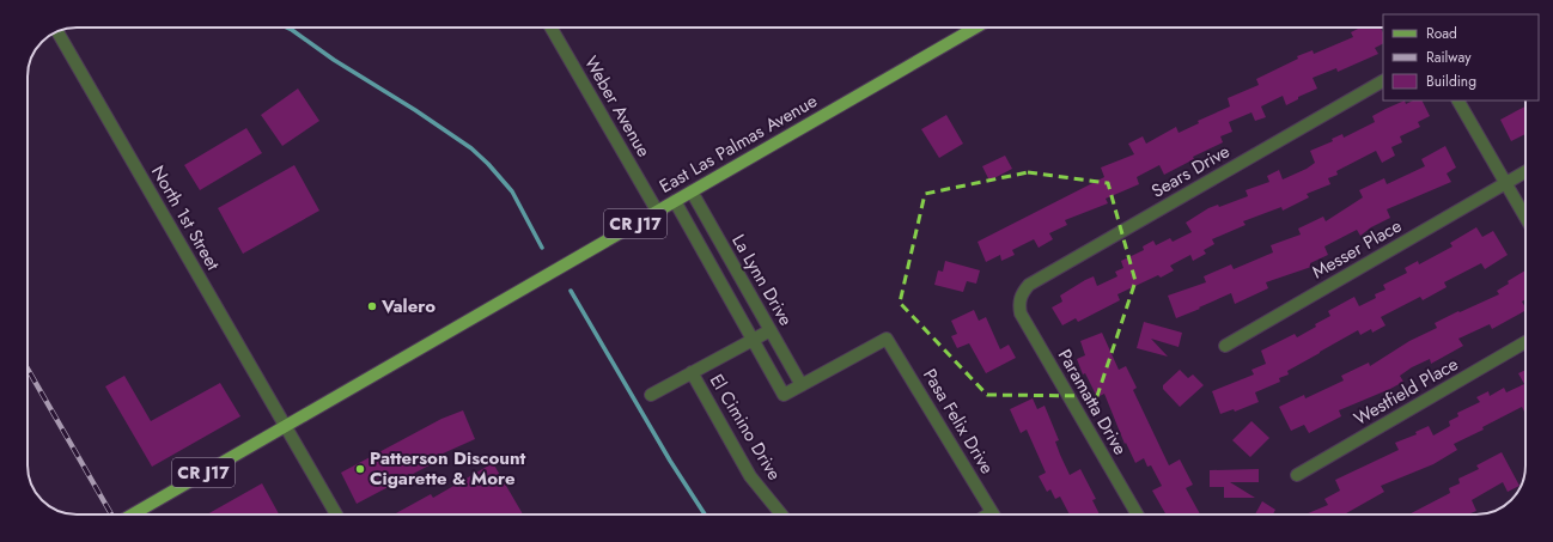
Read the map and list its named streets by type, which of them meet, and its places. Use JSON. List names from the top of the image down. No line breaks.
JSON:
{"streets":{"main road":["East Las Palmas Avenue","CR J17"],"street":["Weber Avenue","Sears Drive","North 1st Street","Messer Place","La Lynn Drive","Westfield Place","Paramatta Drive","Pasa Felix Drive","El Cimino Drive"]},"crossings":[["Weber Avenue","East Las Palmas Avenue"],["East Las Palmas Avenue","North 1st Street"],["East Las Palmas Avenue","CR J17"],["East Las Palmas Avenue","La Lynn Drive"],["Sears Drive","Paramatta Drive"],["North 1st Street","CR J17"],["La Lynn Drive","Pasa Felix Drive"]],"places":["Valero","Patterson Discount Cigarette & More"],"legend":["Road","Railway","Building"]}
